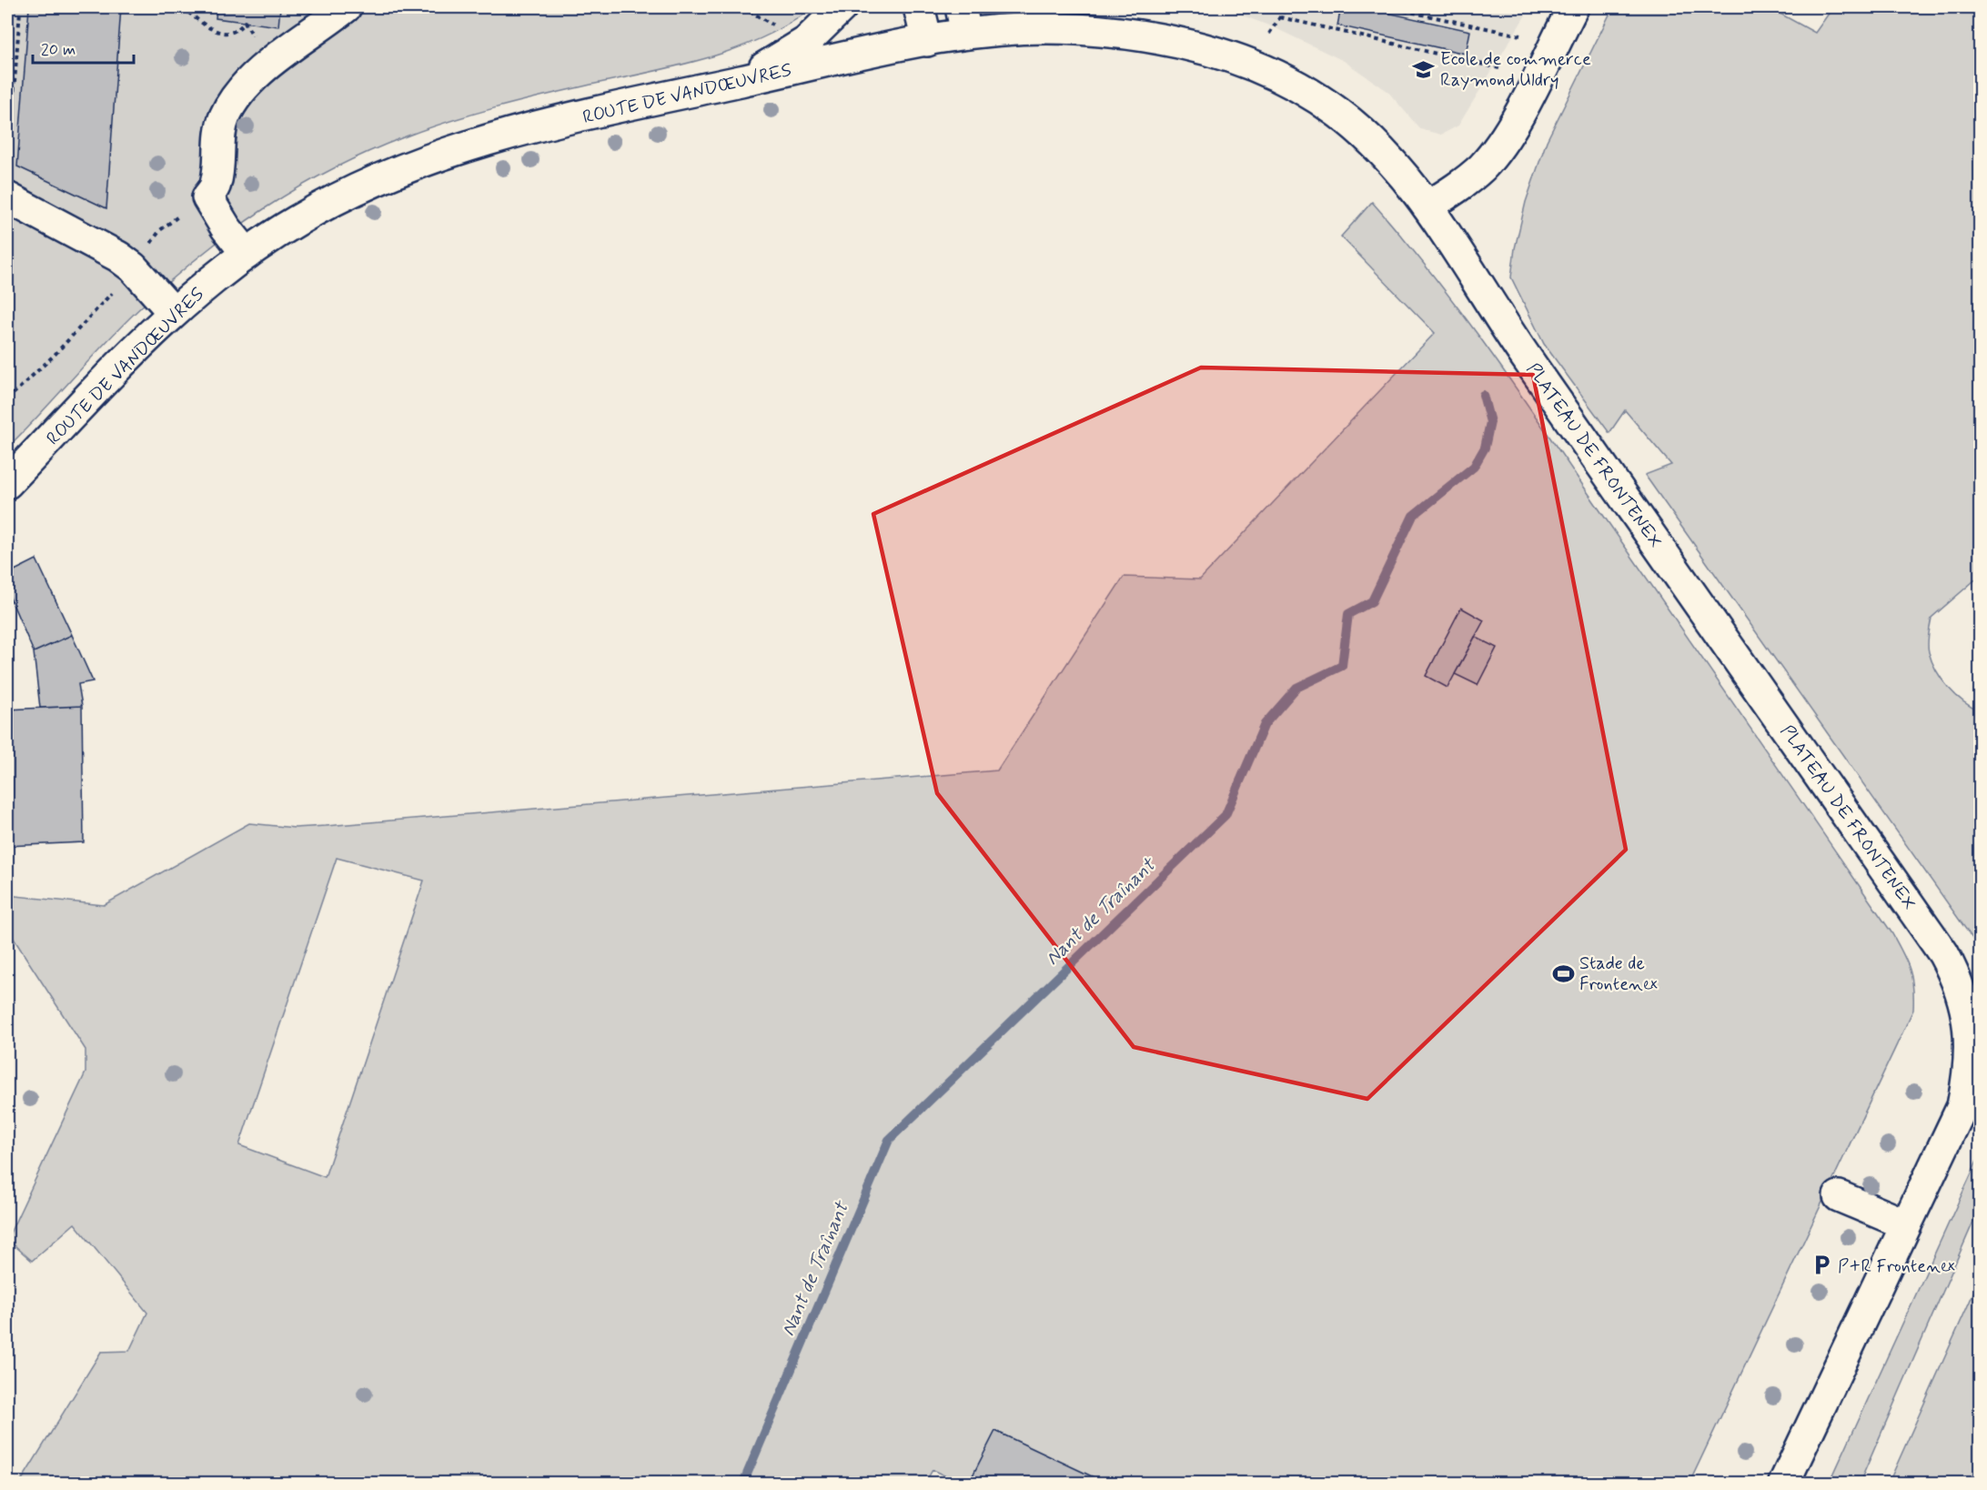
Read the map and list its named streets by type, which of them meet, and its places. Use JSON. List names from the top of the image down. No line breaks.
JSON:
{"streets":{"main road":["ROUTE DE VANDŒUVRES","PLATEAU DE FRONTENEX"]},"crossings":[["ROUTE DE VANDŒUVRES","PLATEAU DE FRONTENEX"]],"water":["Nant de Traînant"],"places":{"school or university":["Ecole de commerce Raymond Uldry"],"sports":["Stade de Frontenex"],"parking":["P+R Frontenex"]},"scale_bar":"20 m"}
